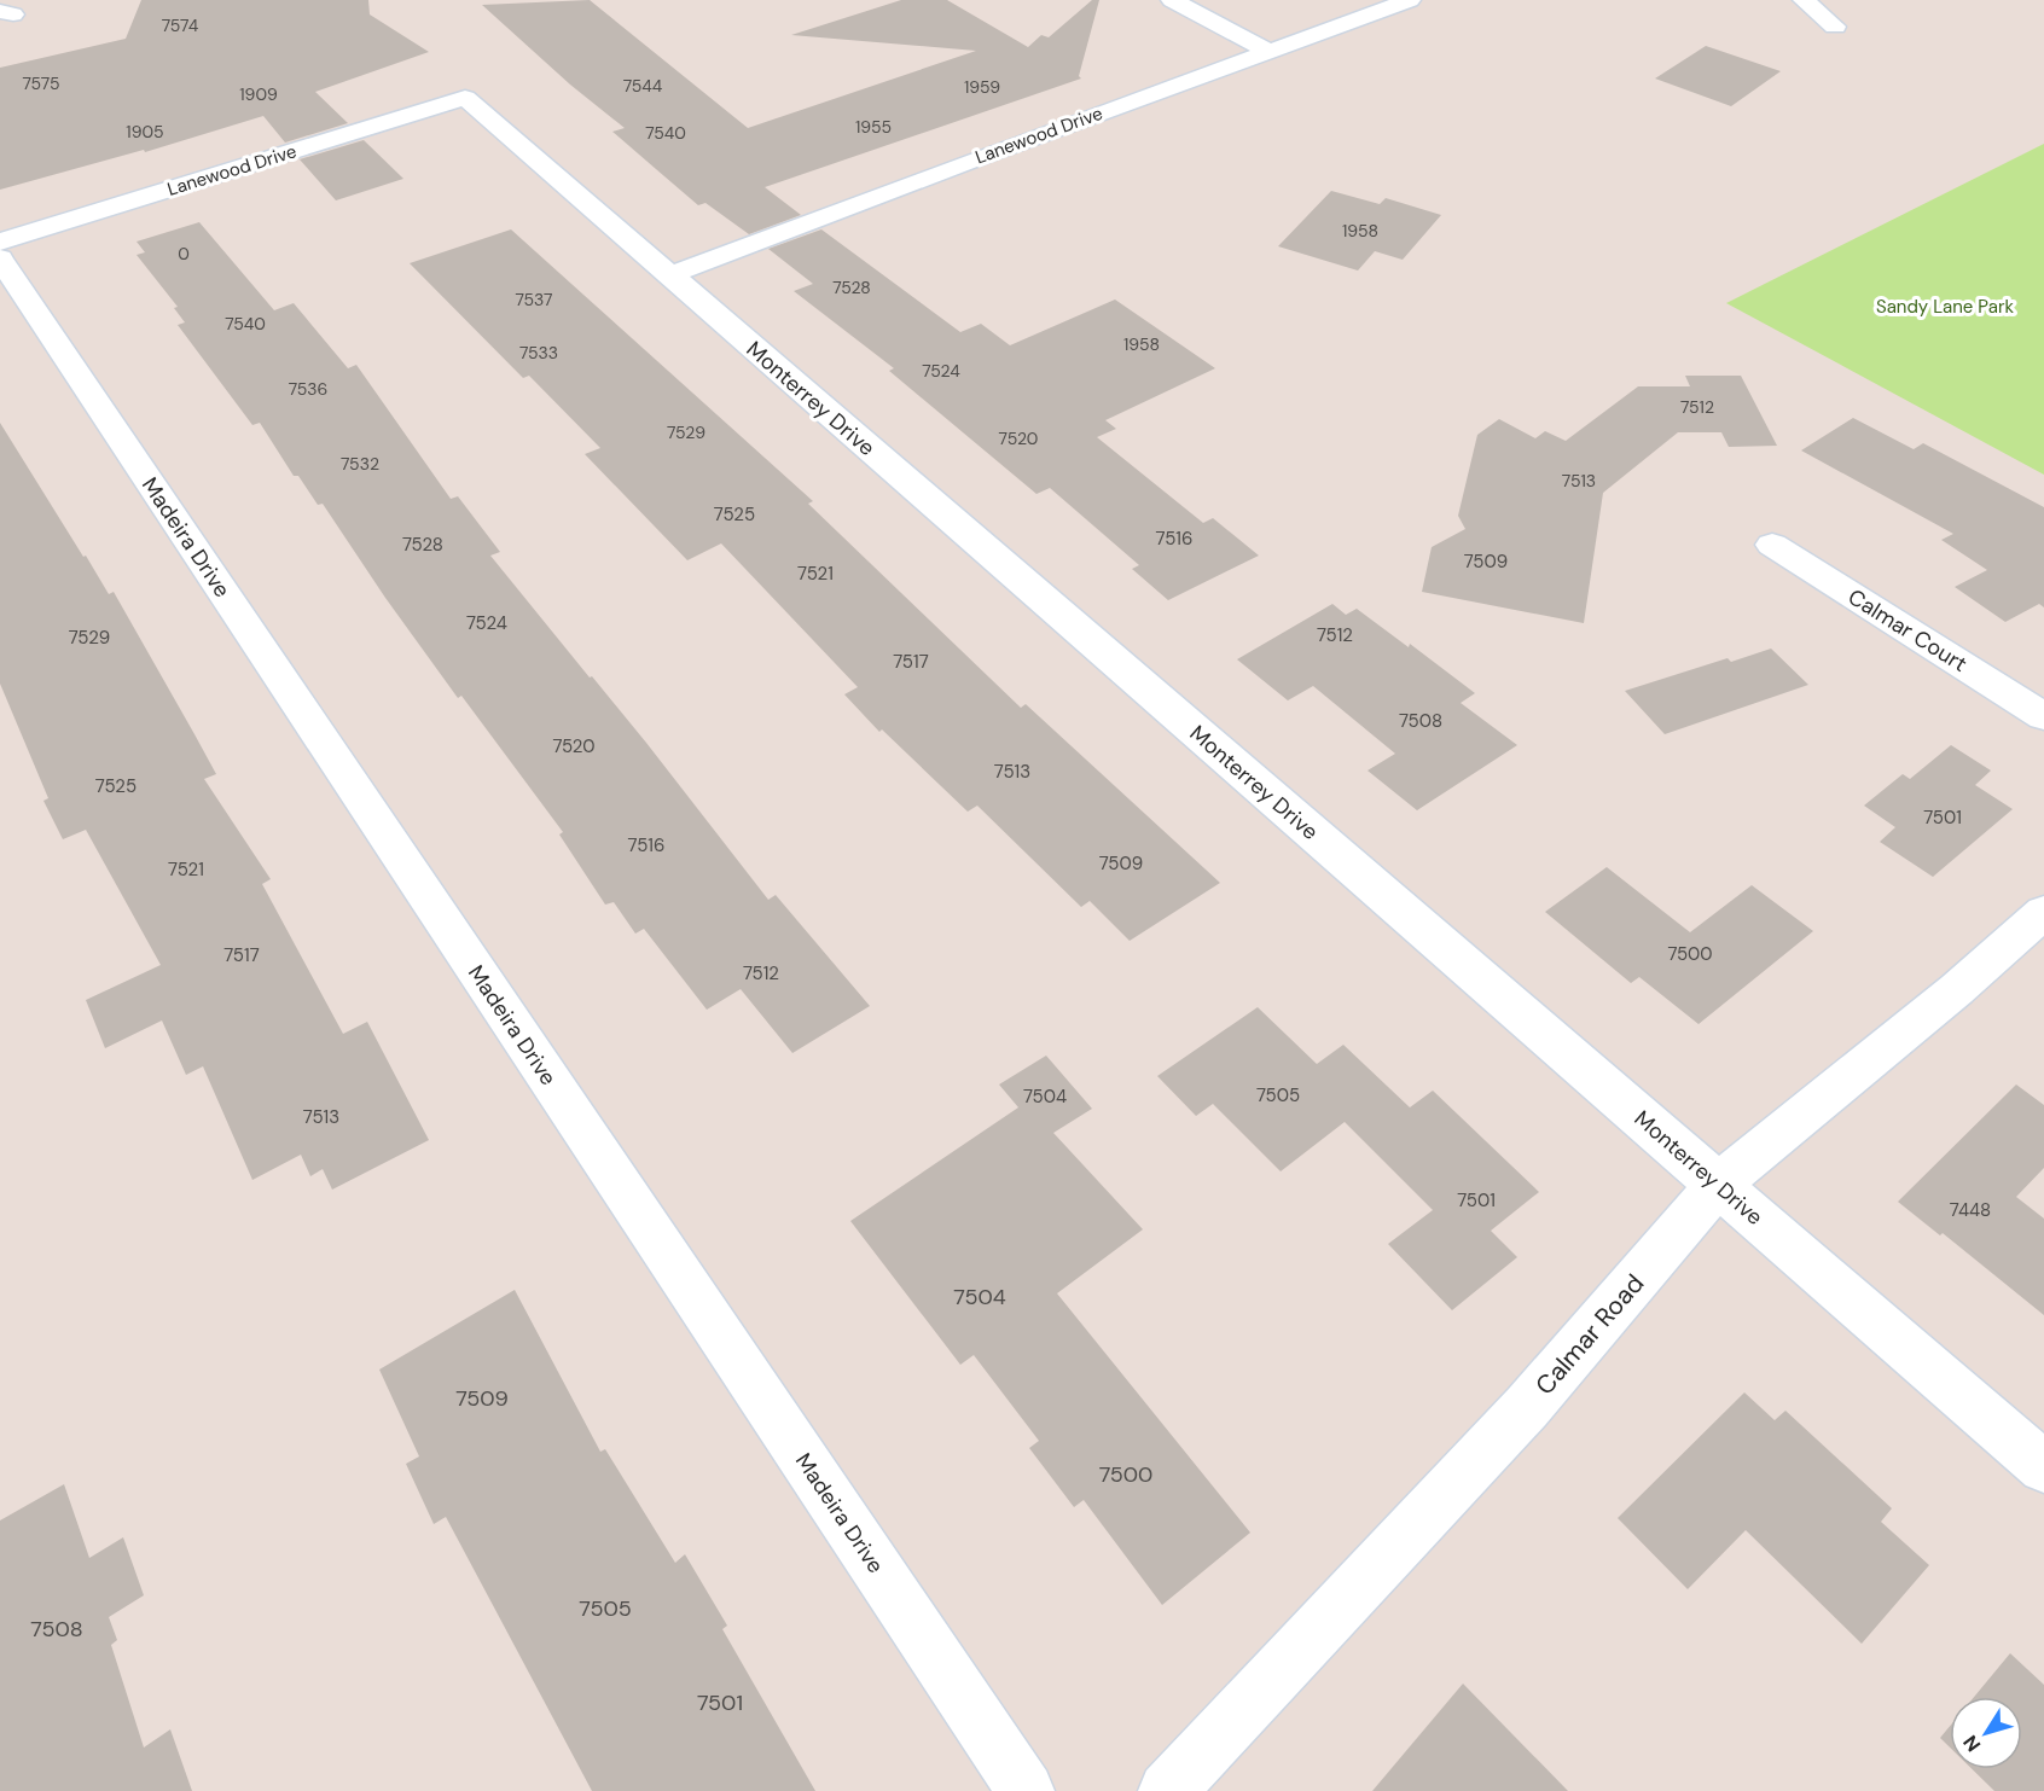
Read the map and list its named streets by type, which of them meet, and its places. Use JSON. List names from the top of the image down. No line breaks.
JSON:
{"streets":{"street":["Lanewood Drive","Monterrey Drive","Madeira Drive","Calmar Court","Calmar Road"]},"crossings":[["Lanewood Drive","Monterrey Drive"],["Monterrey Drive","Calmar Road"]],"parks":["Sandy Lane Park"],"house_numbers":["7574","7575","7544","1959","1909","1955","1905","7540","1958","0","7528","7537","7540","1958","7533","7524","7536","7512","7529","7520","7532","7513","7525","7516","7528","7509","7521","7524","7512","7529","7517","7508","7520","7513","7525","7501","7516","7509","7521","7500","7517","7512","7505","7504","7513","7501","7448","7504","7509","7500","7505","7508","7501"],"north":"bottom left"}
